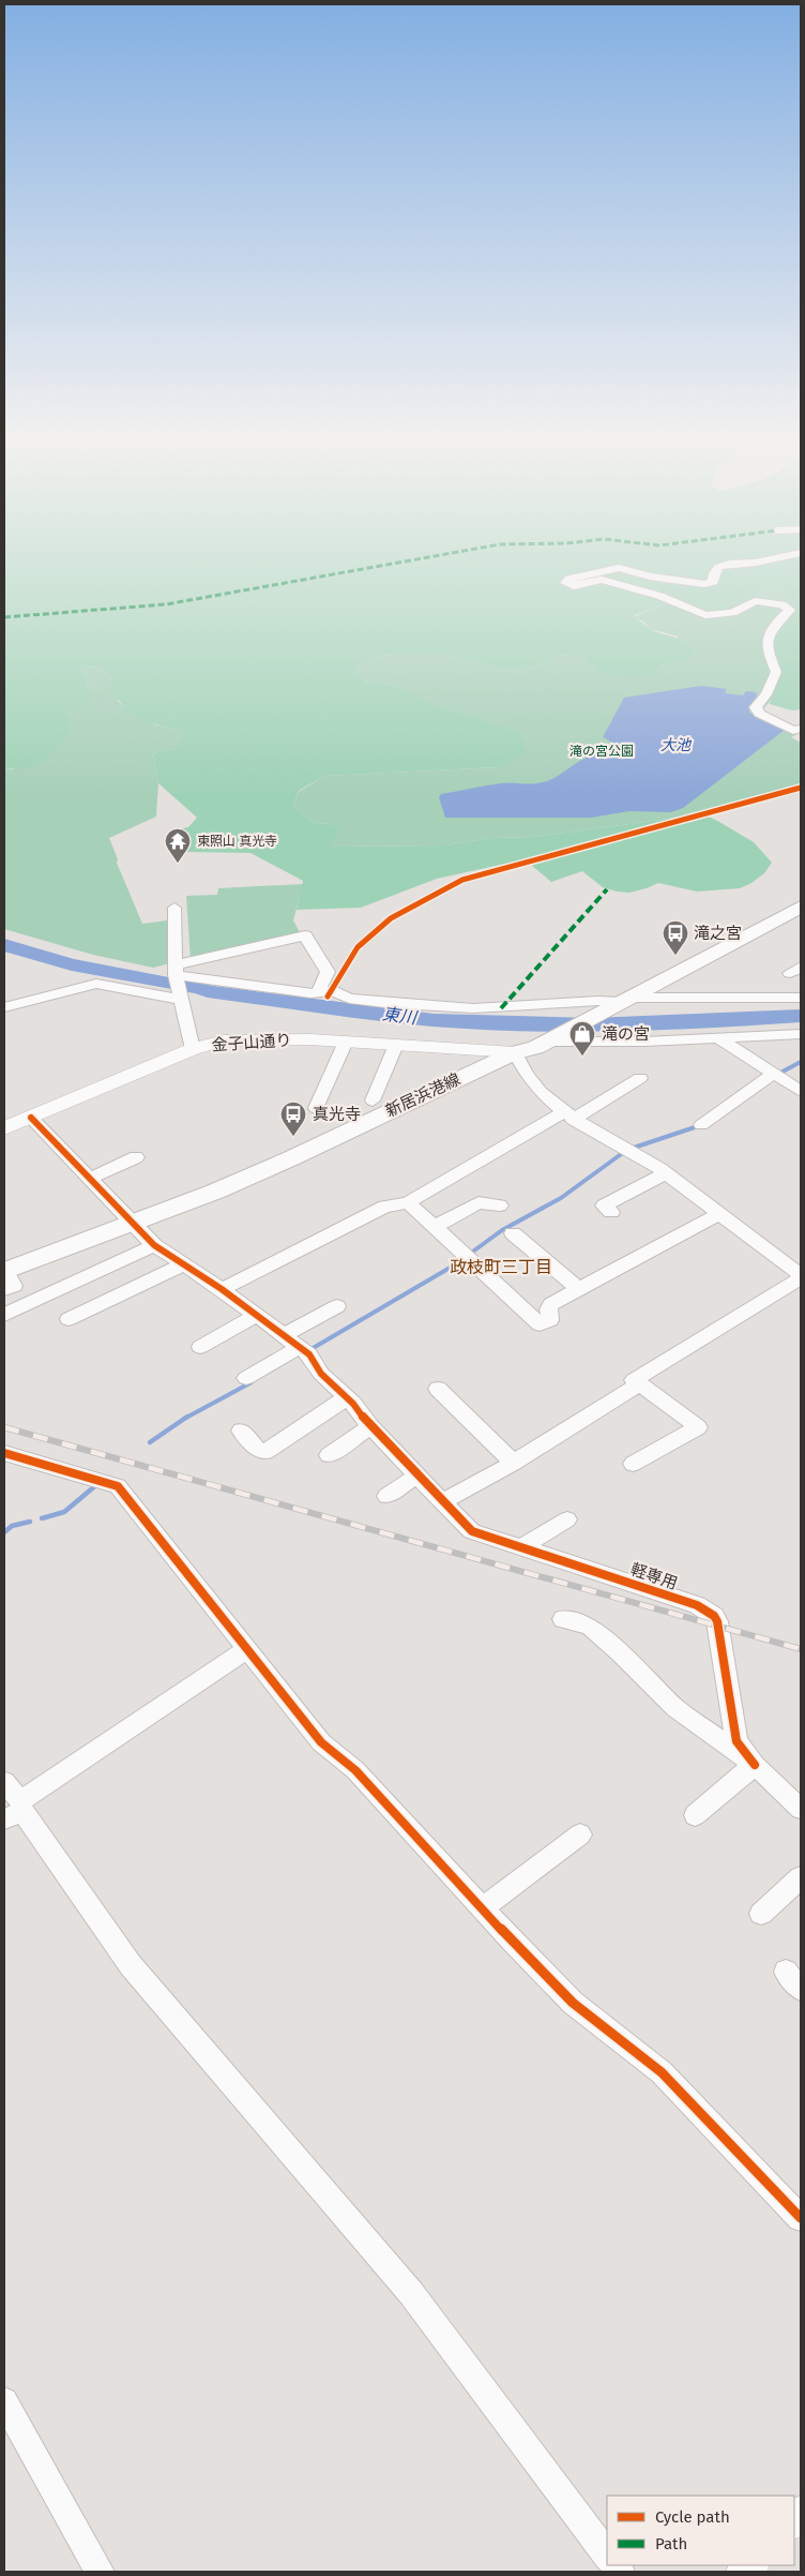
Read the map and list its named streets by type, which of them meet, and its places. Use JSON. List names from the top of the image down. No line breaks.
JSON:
{"streets":{"main road":["新居浜港線"],"street":["金子山通り","軽専用"]},"crossings":[["金子山通り","新居浜港線"],["金子山通り","軽専用"],["新居浜港線","軽専用"]],"districts":["政枝町三丁目"],"water":["大池","東川"],"parks":["滝の宮公園"],"places":{"temple":["東照山 真光寺"],"bus stop":["滝之宮","真光寺"],"shop":["滝の宮"]},"legend":["Cycle path","Path"]}
